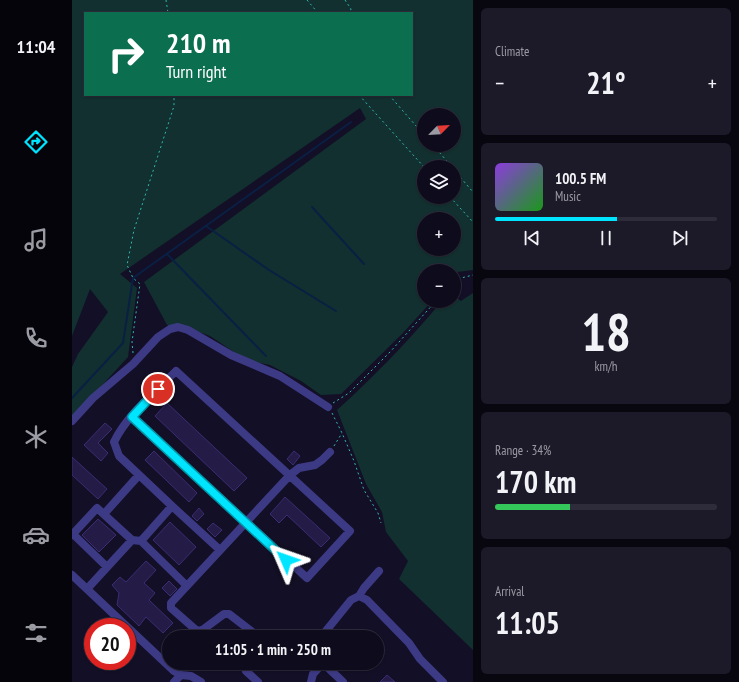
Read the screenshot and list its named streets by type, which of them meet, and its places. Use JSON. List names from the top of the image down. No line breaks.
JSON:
{"north":"top right","page":{"tabs":"11:04","tile":["Climate",["18","km/h"],["Range · 34%","170 km"],["Arrival","11:05"]],"turn":["210 m","Turn right"],"heat":["−","21°","+"],"map_buttons":["+","−"],"song":["100.5 FM","Music"],"limit":"20","trip":"11:05 · 1 min · 250 m"}}
